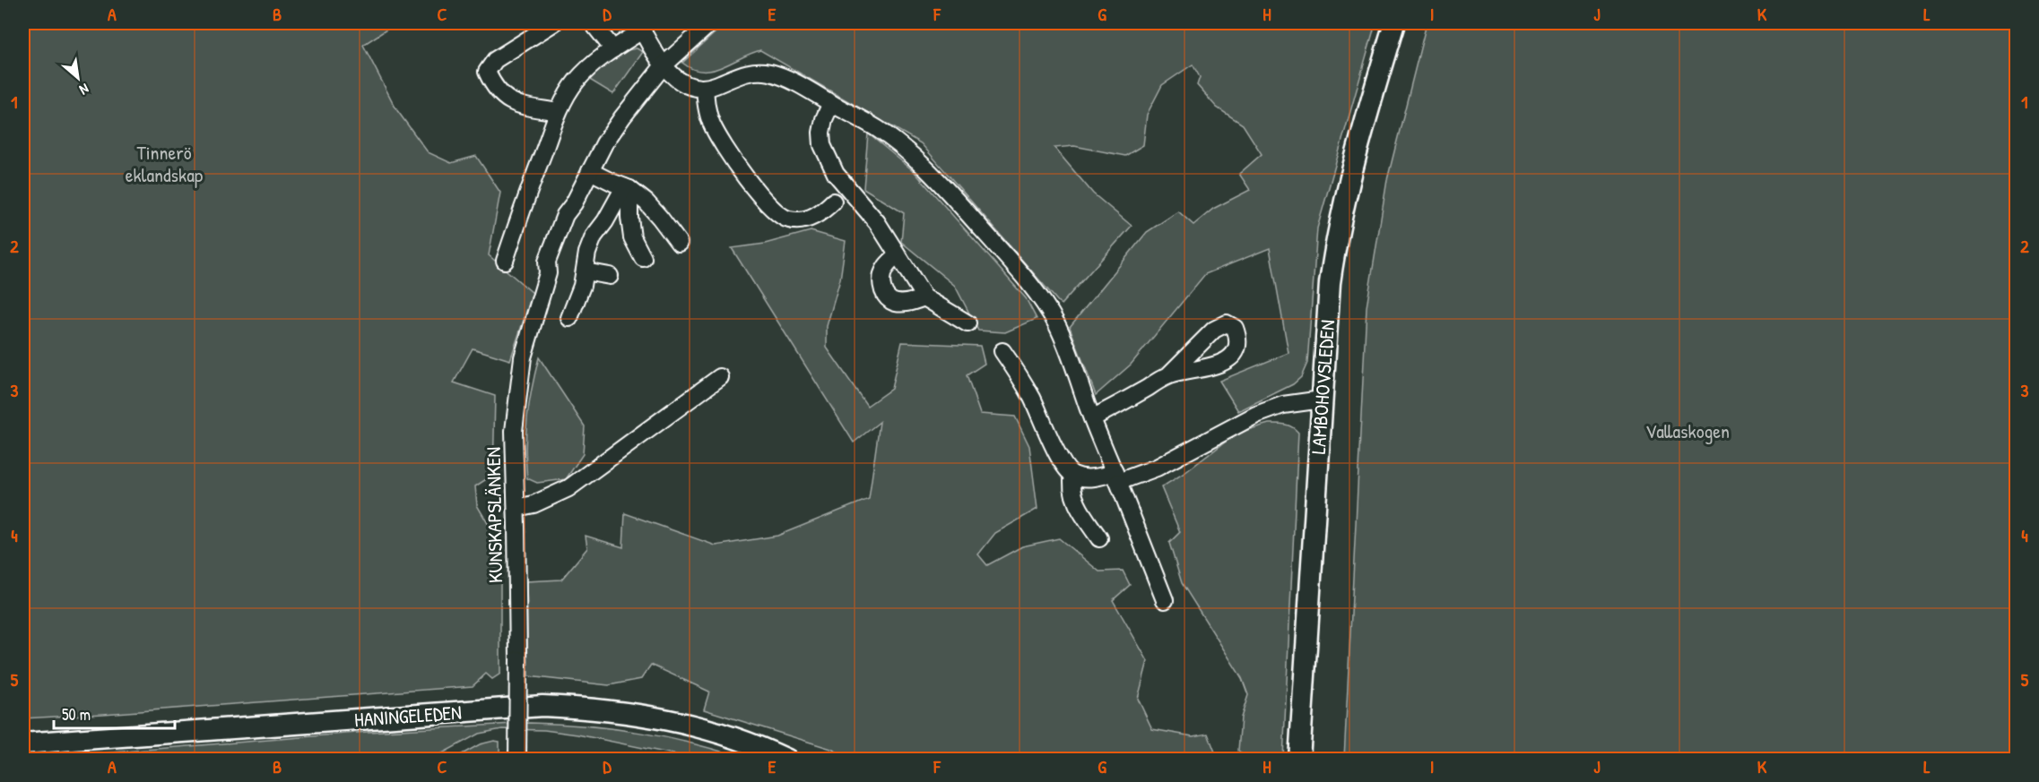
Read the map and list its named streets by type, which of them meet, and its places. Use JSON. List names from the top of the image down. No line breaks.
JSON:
{"streets":{"main road":["LAMBOHOVSLEDEN","HANINGELEDEN"],"street":["KUNSKAPSLÄNKEN"]},"parks":["Tinnerö eklandskap","Vallaskogen"],"scale_bar":"50 m","north":"bottom right","grid":{"columns":["A","B","C","D","E","F","G","H","I","J","K","L"],"rows":["1","2","3","4","5"]}}
